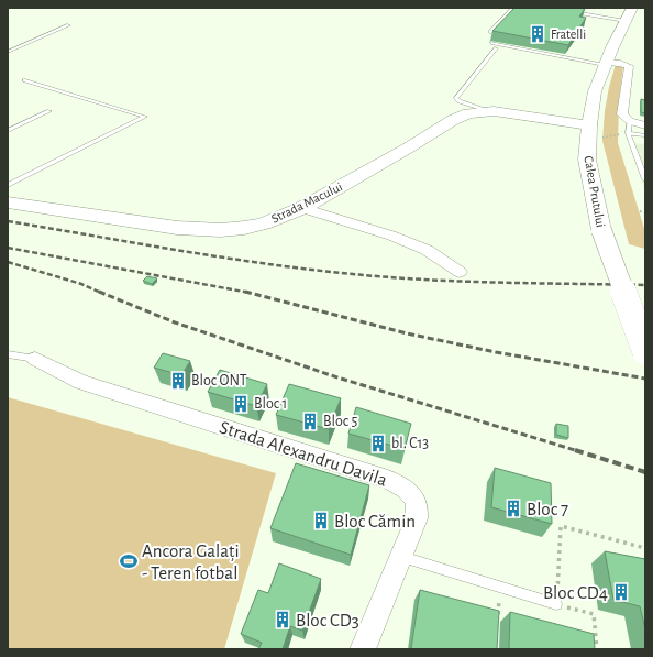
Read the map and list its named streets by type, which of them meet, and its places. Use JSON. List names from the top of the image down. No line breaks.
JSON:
{"streets":{"main road":["Calea Prutului","Strada Macului"],"street":["Strada Alexandru Davila"]},"crossings":[["Calea Prutului","Strada Macului"]],"places":{"building":["Fratelli","Bloc ONT","Bloc 1","Bloc 5","bl. C13","Bloc 7","Bloc Cămin","Bloc CD4","Bloc CD3"],"sports":["Ancora Galați - Teren fotbal"]}}
